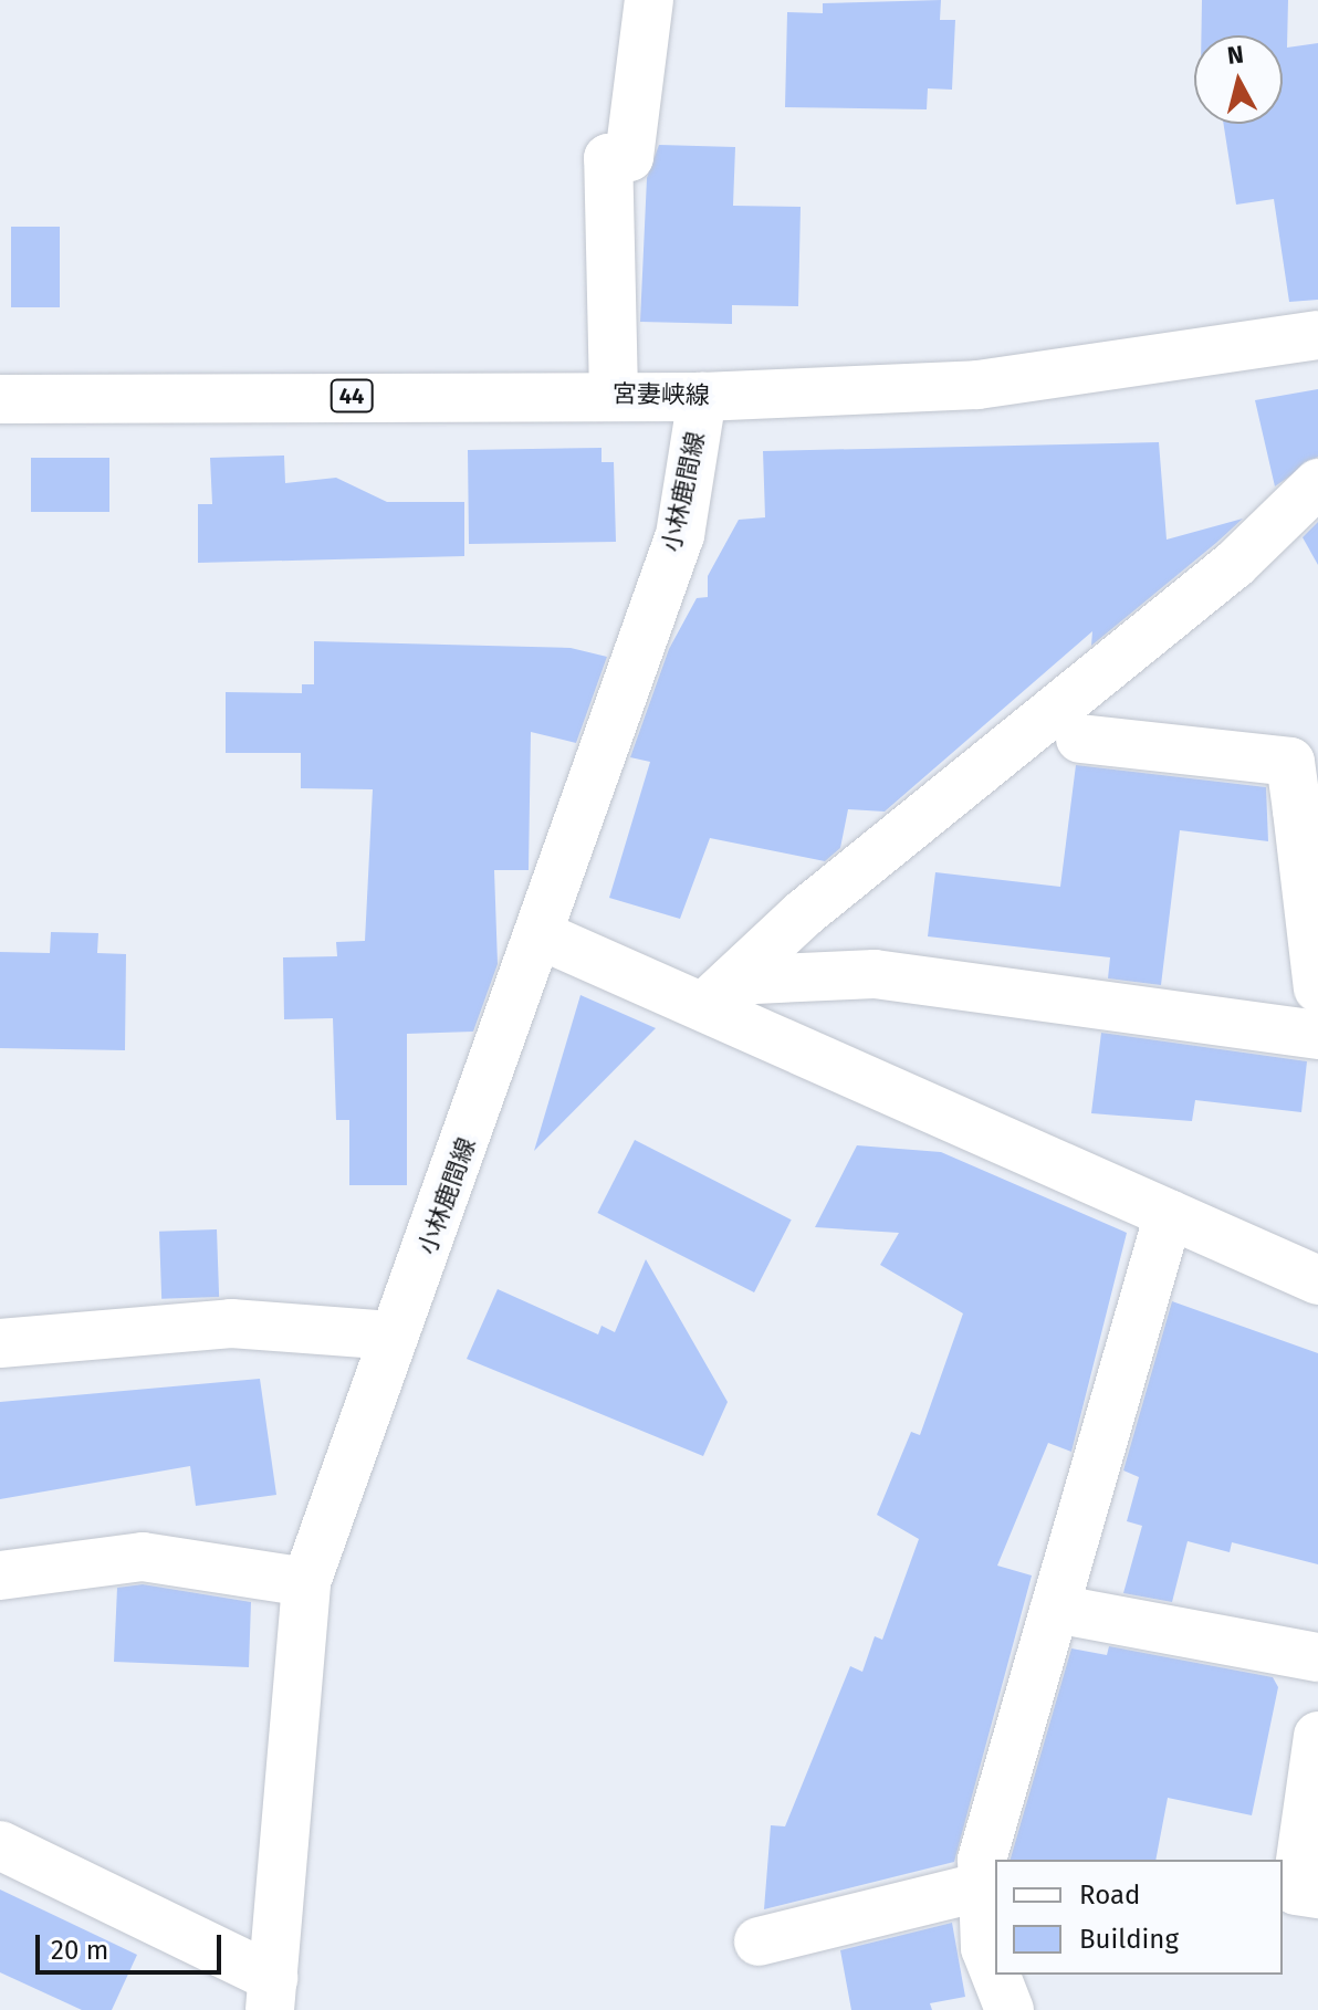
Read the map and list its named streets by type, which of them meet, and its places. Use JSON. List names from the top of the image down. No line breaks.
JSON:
{"streets":{"street":["宮妻峡線","44","小林鹿間線"]},"crossings":[["宮妻峡線","小林鹿間線"]],"legend":["Road","Building"],"scale_bar":"20 m","north":"top"}
